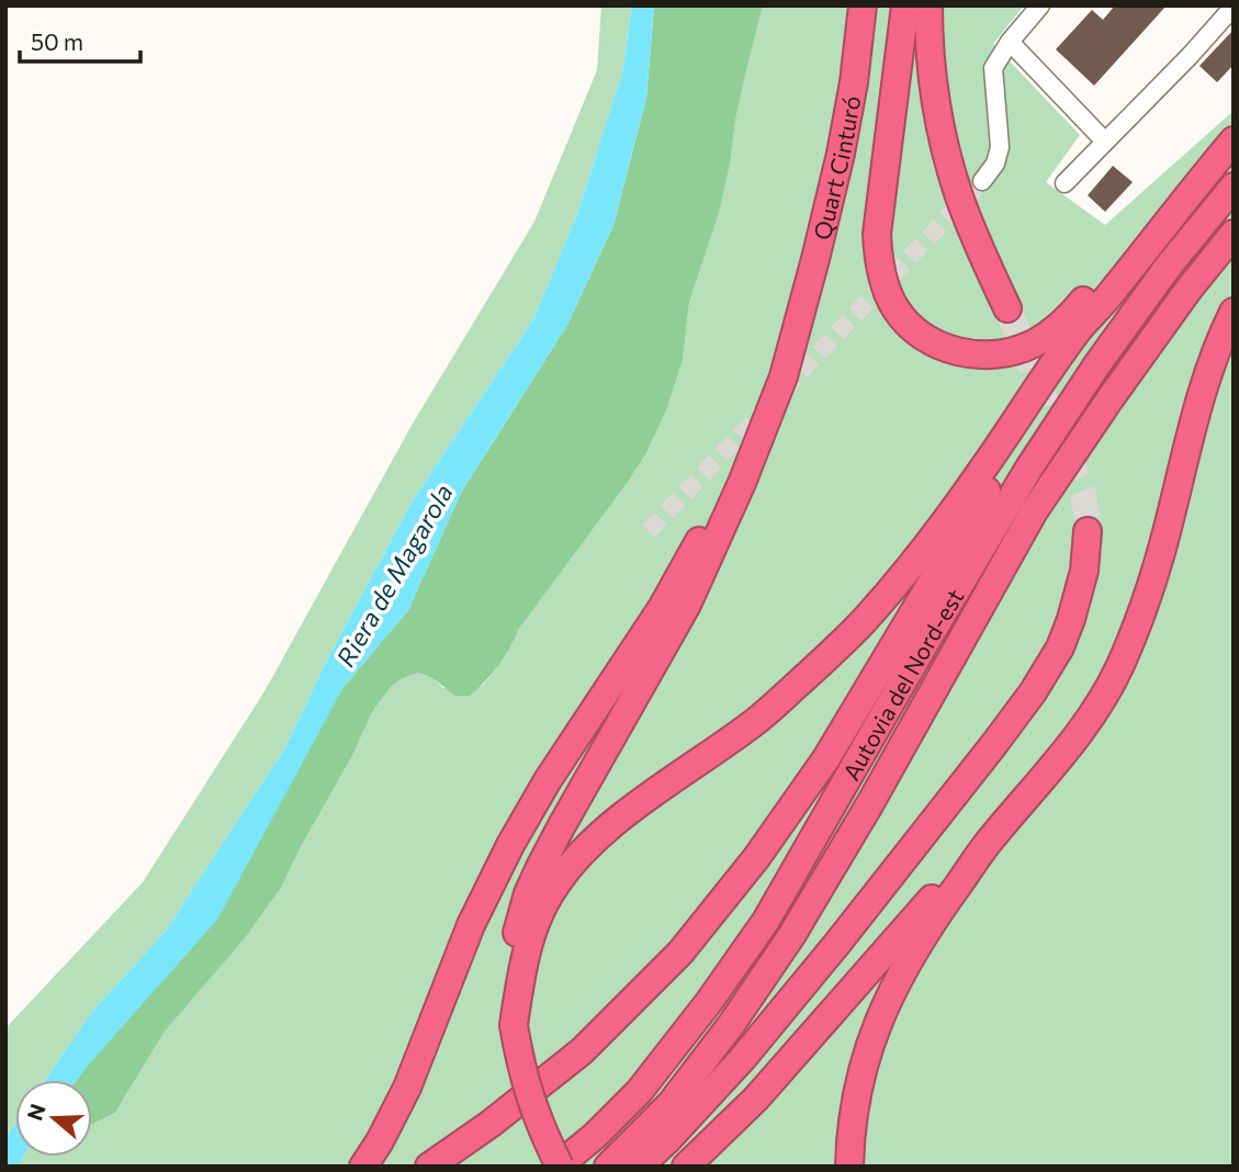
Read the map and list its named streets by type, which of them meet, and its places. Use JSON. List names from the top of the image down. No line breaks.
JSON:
{"streets":{"highway":["Quart Cinturó","Autovia del Nord-est"]},"water":["Riera de Magarola"],"scale_bar":"50 m","north":"left"}
